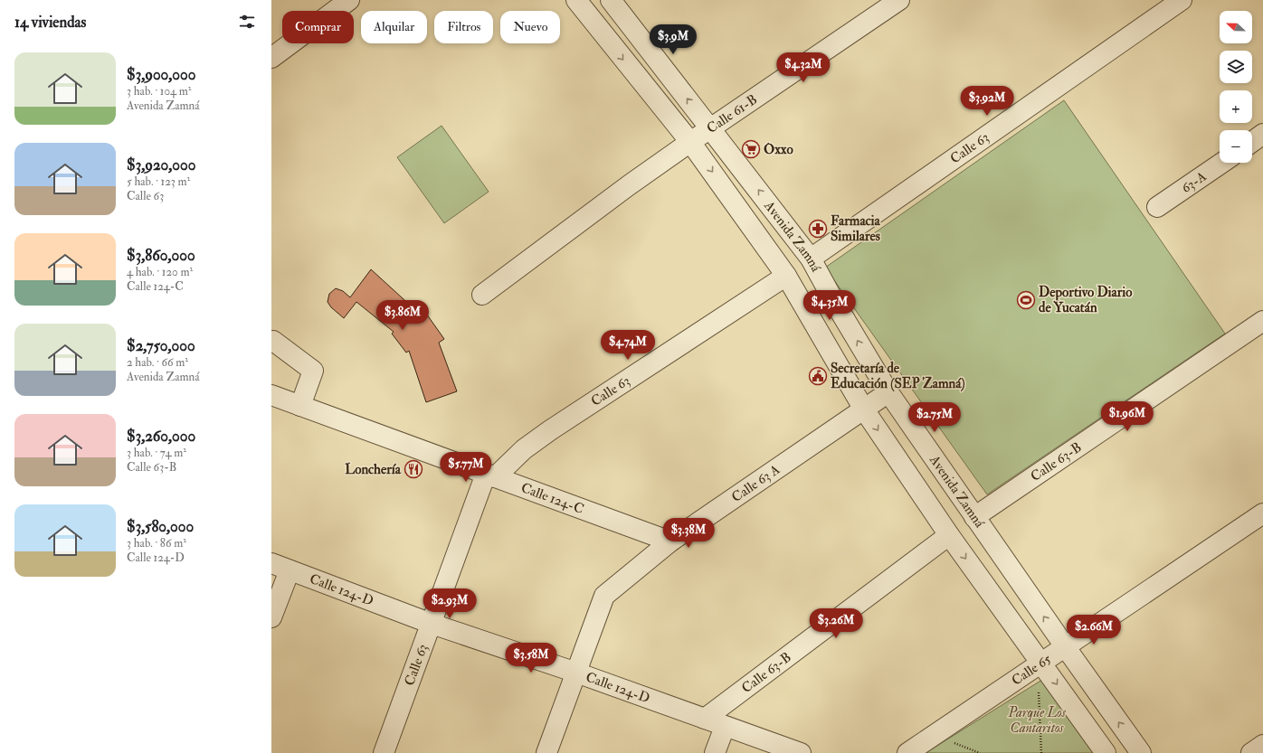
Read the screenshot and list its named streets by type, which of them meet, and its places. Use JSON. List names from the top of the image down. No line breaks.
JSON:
{"streets":{"street":["Calle 61-B","Calle 63","63-A","Avenida Zamná","Calle 63-B","Calle 63 A","Calle 124-C","Calle 124-D","Calle 65"]},"crossings":[["Calle 61-B","Avenida Zamná"],["Calle 63","Avenida Zamná"],["Calle 63","Calle 124-C"],["Calle 63","Calle 124-D"],["Avenida Zamná","Calle 63-B"],["Avenida Zamná","Calle 63 A"],["Avenida Zamná","Calle 65"],["Calle 63-B","Calle 124-D"],["Calle 63 A","Calle 124-C"],["Calle 63 A","Calle 124-D"]],"parks":["Parque Los Cantaritos"],"places":{"supermarket":["Oxxo"],"pharmacy":["Farmacia Similares"],"sports":["Deportivo Diario de Yucatán"],"public building":["Secretaría de Educación (SEP Zamná)"],"restaurant":["Lonchería"]},"north":"left","page":{"heading":"14 viviendas","map_buttons":["+","−"],"chip":["Comprar","Alquilar","Filtros","Nuevo"],"price":["$3.9M","$4.32M","$3.92M","$4.35M","$3.86M","$4.74M","$1.96M","$2.75M","$5.77M","$3.38M","$2.93M","$3.26M","$2.66M","$3.58M"],"list":[{"name":"$3,900,000","note":"3 hab. · 104 m² · Avenida Zamná"},{"name":"$3,920,000","note":"5 hab. · 123 m² · Calle 63"},{"name":"$3,860,000","note":"4 hab. · 120 m² · Calle 124-C"},{"name":"$2,750,000","note":"2 hab. · 66 m² · Avenida Zamná"},{"name":"$3,260,000","note":"3 hab. · 74 m² · Calle 63-B"},{"name":"$3,580,000","note":"3 hab. · 86 m² · Calle 124-D"}]}}
